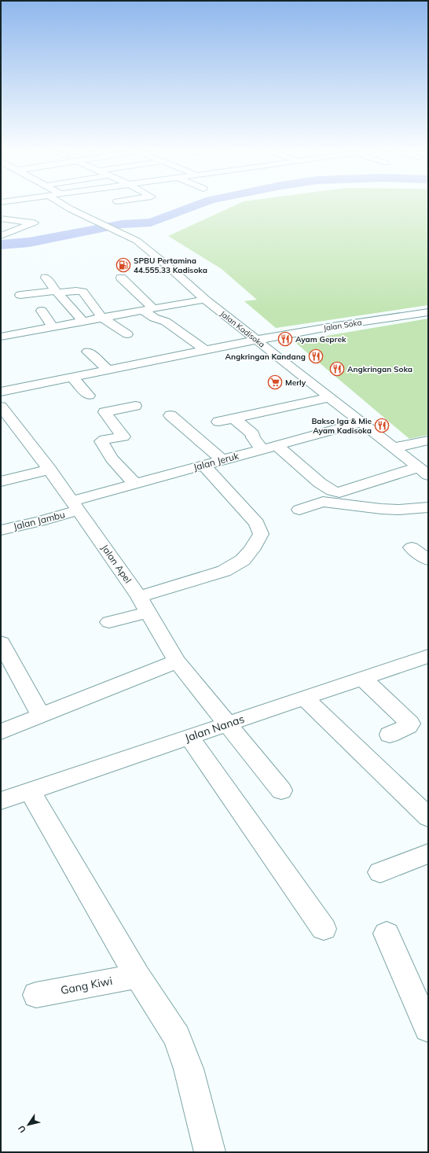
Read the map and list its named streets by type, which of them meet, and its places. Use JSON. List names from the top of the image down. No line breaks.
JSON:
{"streets":{"street":["Jalan Soka","Jalan Kadisoka","Jalan Jeruk","Jalan Jambu","Jalan Apel","Jalan Nanas","Gang Kiwi"]},"crossings":[["Jalan Soka","Jalan Kadisoka"],["Jalan Kadisoka","Jalan Jeruk"],["Jalan Jeruk","Jalan Jambu"],["Jalan Jeruk","Jalan Apel"],["Jalan Jambu","Jalan Apel"],["Jalan Apel","Jalan Nanas"]],"places":{"fuel station":["SPBU Pertamina 44.555.33 Kadisoka"],"restaurant":["Ayam Geprek","Angkringan Kandang","Angkringan Soka","Bakso Iga & Mie Ayam Kadisoka"],"supermarket":["Merly"]},"north":"bottom left"}
